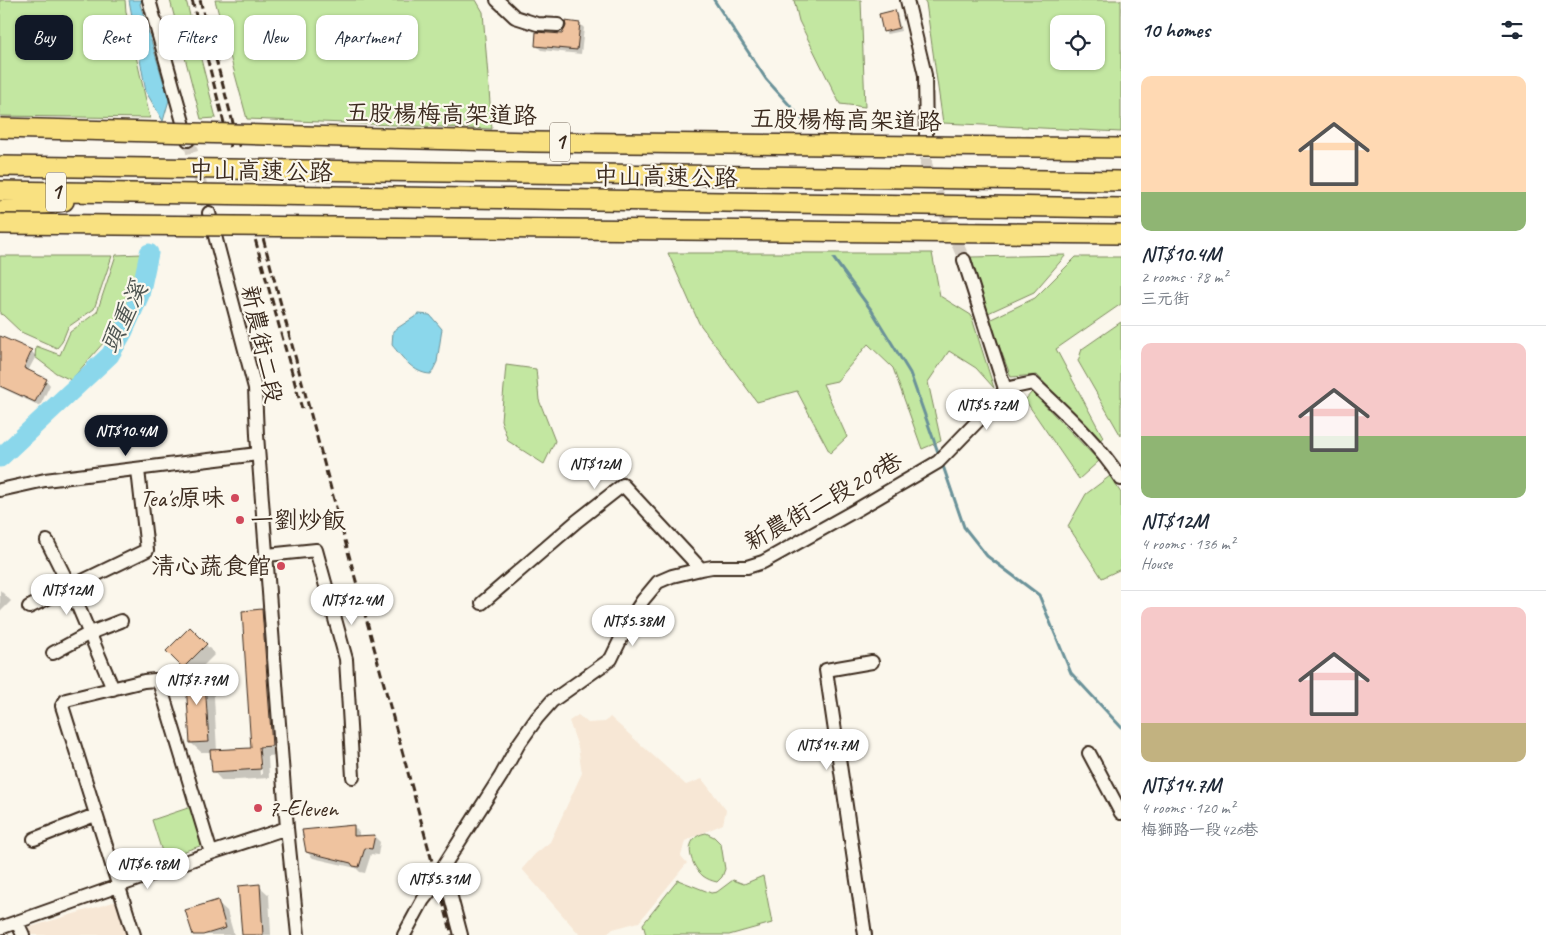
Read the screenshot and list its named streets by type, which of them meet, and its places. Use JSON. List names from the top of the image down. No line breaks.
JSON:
{"streets":{"highway":["五股楊梅高架道路","1","中山高速公路"],"street":["新農街二段","新農街二段209巷"]},"water":["頭重溪"],"places":["Tea's原味","一劉炒飯","清心蔬食館","7-Eleven"],"page":{"heading":"10 homes","chip":["Buy","Rent","Filters","New","Apartment"],"list":[{"name":"NT$10.4M","note":"2 rooms · 78 m² · 三元街"},{"name":"NT$12M","note":"4 rooms · 136 m² · House"},{"name":"NT$14.7M","note":"4 rooms · 120 m² · 梅獅路一段426巷"}],"price":["NT$5.72M","NT$10.4M","NT$12M","NT$12M","NT$12.4M","NT$5.38M","NT$7.79M","NT$14.7M","NT$6.98M","NT$5.31M"]}}
